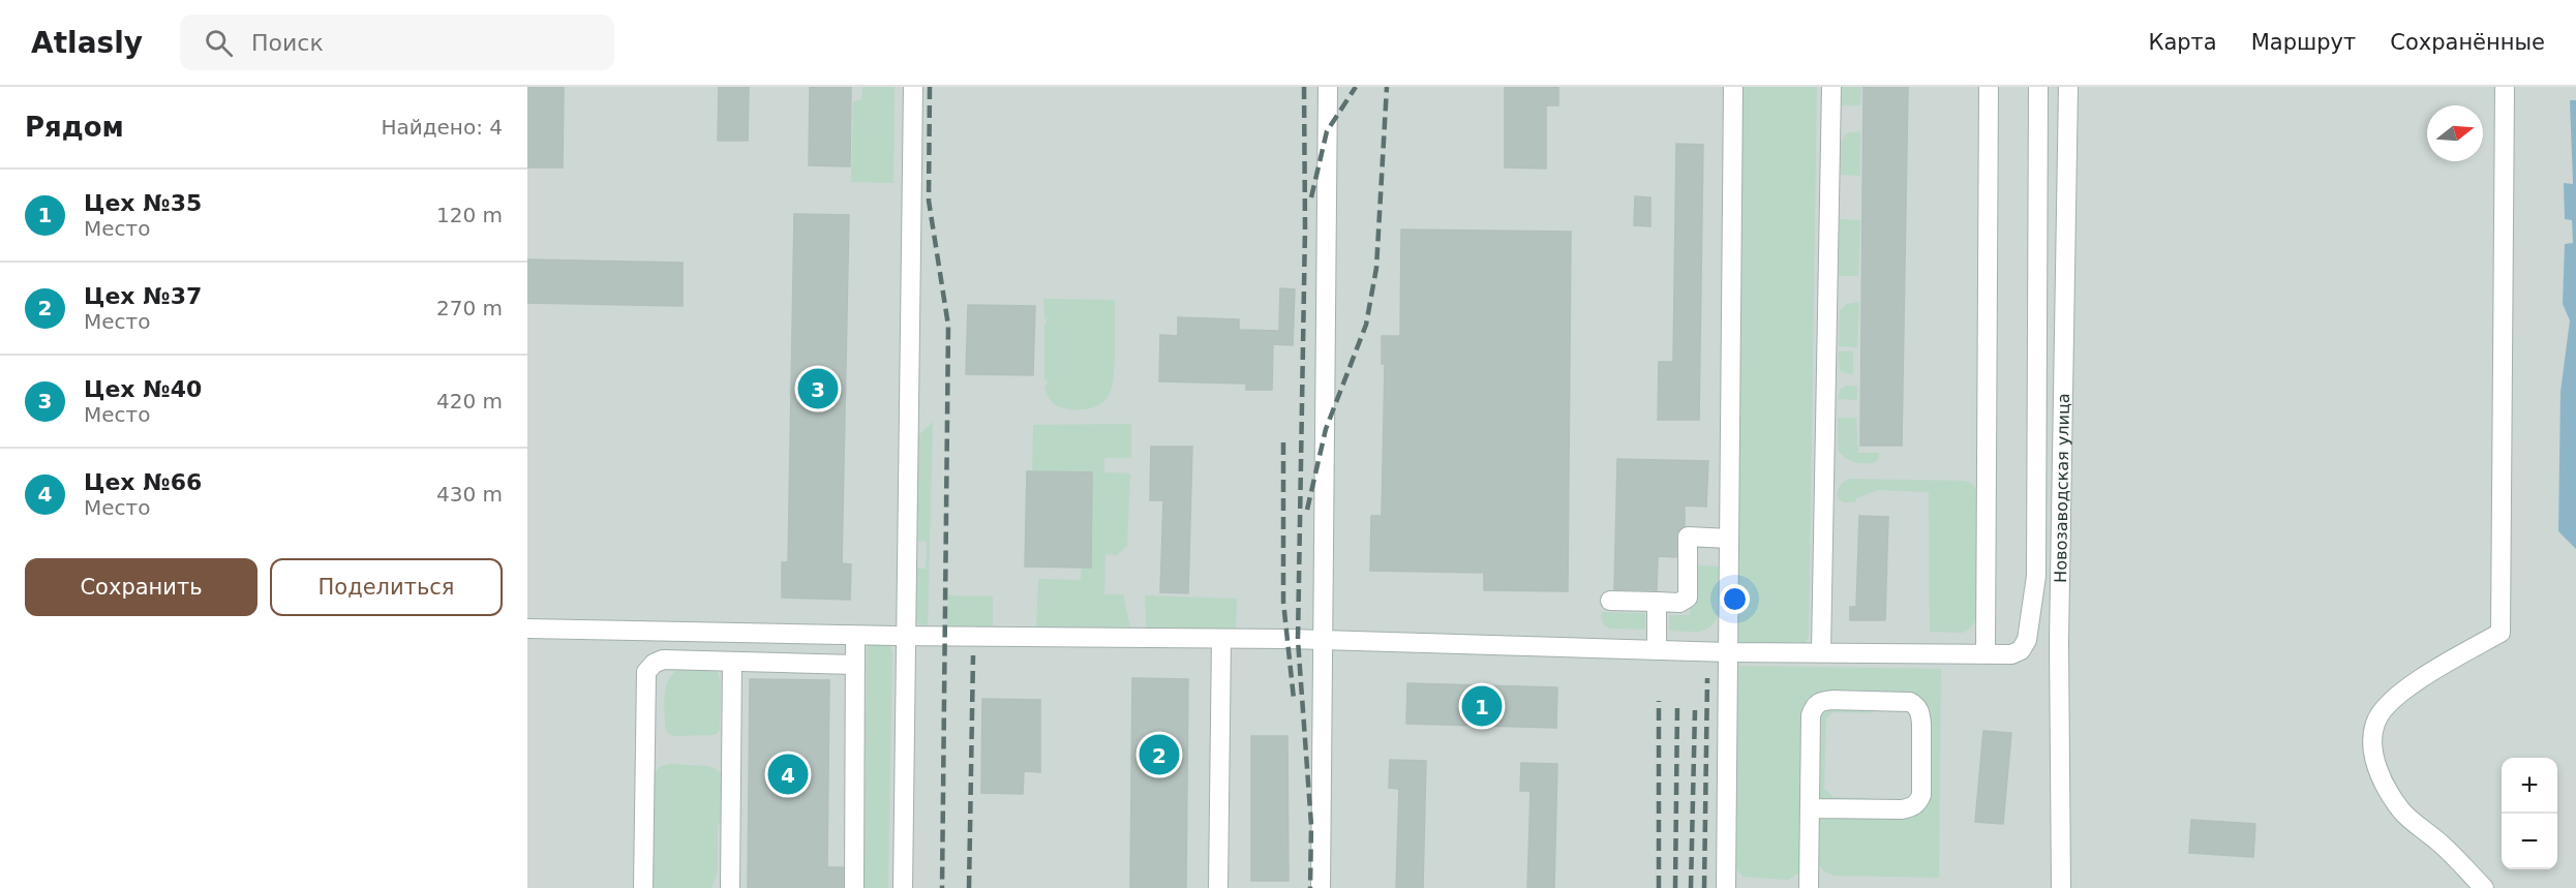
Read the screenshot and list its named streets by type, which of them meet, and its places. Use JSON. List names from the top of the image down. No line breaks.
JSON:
{"streets":{"street":["Новозаводская улица"]},"north":"right","page":{"header":"Atlasly","search":"Поиск","nav":["Карта","Маршрут","Сохранённые"],"heading":["Рядом","Найдено: 4"],"list":[{"mark":"1","name":"Цех №35","note":"Место","value":"120 m"},{"mark":"2","name":"Цех №37","note":"Место","value":"270 m"},{"mark":"3","name":"Цех №40","note":"Место","value":"420 m"},{"mark":"4","name":"Цех №66","note":"Место","value":"430 m"}],"pins":["3","1","2","4"],"buttons":["Сохранить","Поделиться"],"map_buttons":["+","−"]}}
